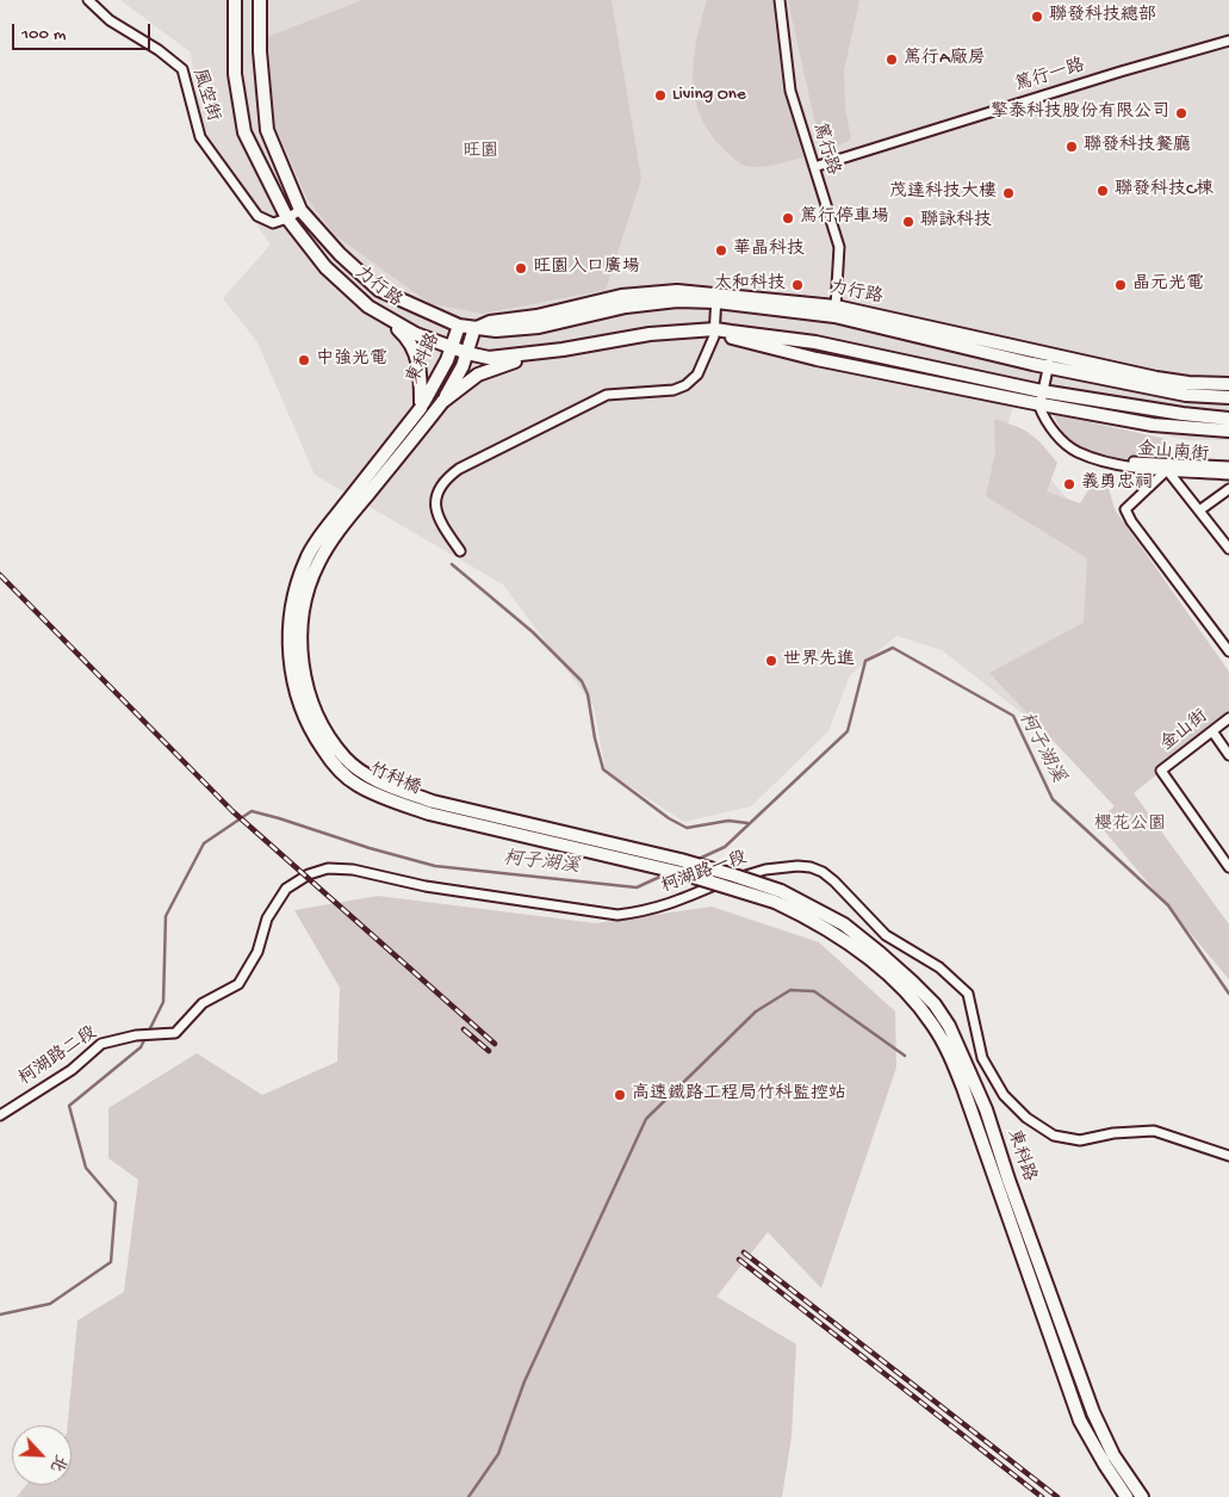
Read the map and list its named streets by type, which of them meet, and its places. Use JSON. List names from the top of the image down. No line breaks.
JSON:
{"streets":{"street":["篤行一路","風空街","篤行路","力行路","東科路","金山南街","金山街","竹科橋","柯湖路一段","柯湖路二段"]},"crossings":[["篤行一路","篤行路"],["風空街","力行路"],["篤行路","力行路"],["力行路","東科路"],["力行路","金山南街"],["東科路","竹科橋"],["柯湖路一段","柯湖路二段"]],"water":["柯子湖溪"],"parks":["旺園","櫻花公園"],"places":["聯發科技總部","篤行A廠房","Living One","擎泰科技股份有限公司","聯發科技餐廳","聯發科技C棟","茂達科技大樓","篤行停車場","聯詠科技","華晶科技","旺園入口廣場","太和科技","晶元光電","中強光電","義勇忠祠","世界先進","高速鐵路工程局竹科監控站"],"scale_bar":"100 m","north":"bottom right"}
